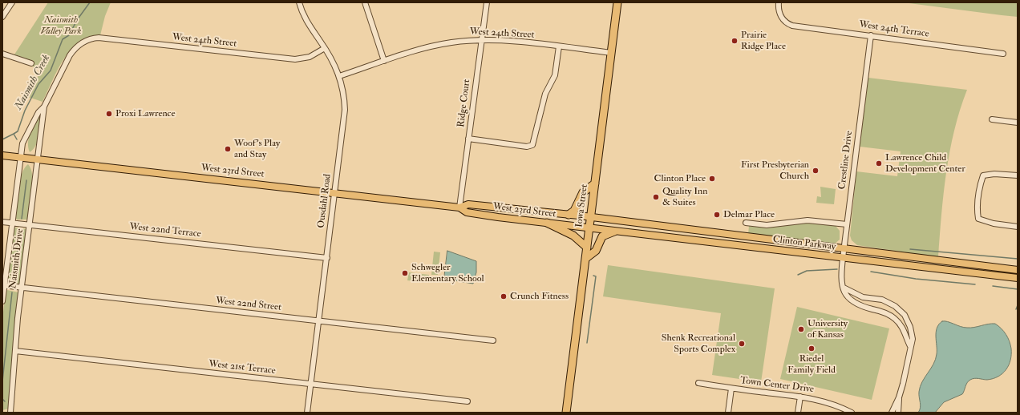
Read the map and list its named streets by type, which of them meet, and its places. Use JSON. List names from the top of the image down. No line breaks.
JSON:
{"streets":{"highway":["Iowa Street"],"main road":["West 23rd Street","Clinton Parkway"],"street":["West 24th Terrace","West 24th Street","Ridge Court","Crestline Drive","Ousdahl Road","West 22nd Terrace","Naismith Drive","West 22nd Street","West 21st Terrace","Town Center Drive"]},"crossings":[["West 24th Terrace","Crestline Drive"],["West 24th Street","Ridge Court"],["West 24th Street","Ousdahl Road"],["West 24th Street","Iowa Street"],["West 24th Street","Naismith Drive"],["Ridge Court","West 23rd Street"],["Crestline Drive","Clinton Parkway"],["West 23rd Street","Ousdahl Road"],["West 23rd Street","Iowa Street"],["West 23rd Street","Clinton Parkway"],["West 23rd Street","Naismith Drive"],["Ousdahl Road","West 22nd Terrace"],["Ousdahl Road","West 22nd Street"],["Ousdahl Road","West 21st Terrace"],["Iowa Street","Clinton Parkway"],["West 22nd Terrace","Naismith Drive"],["Naismith Drive","West 22nd Street"],["Naismith Drive","West 21st Terrace"]],"water":["Naismith Creek"],"parks":["Naismith Valley Park"],"places":["Prairie Ridge Place","Proxi Lawrence","Woof's Play and Stay","Lawrence Child Development Center","First Presbyterian Church","Clinton Place","Quality Inn & Suites","Delmar Place","Schwegler Elementary School","Crunch Fitness","University of Kansas","Shenk Recreational Sports Complex","Riedel Family Field"]}
